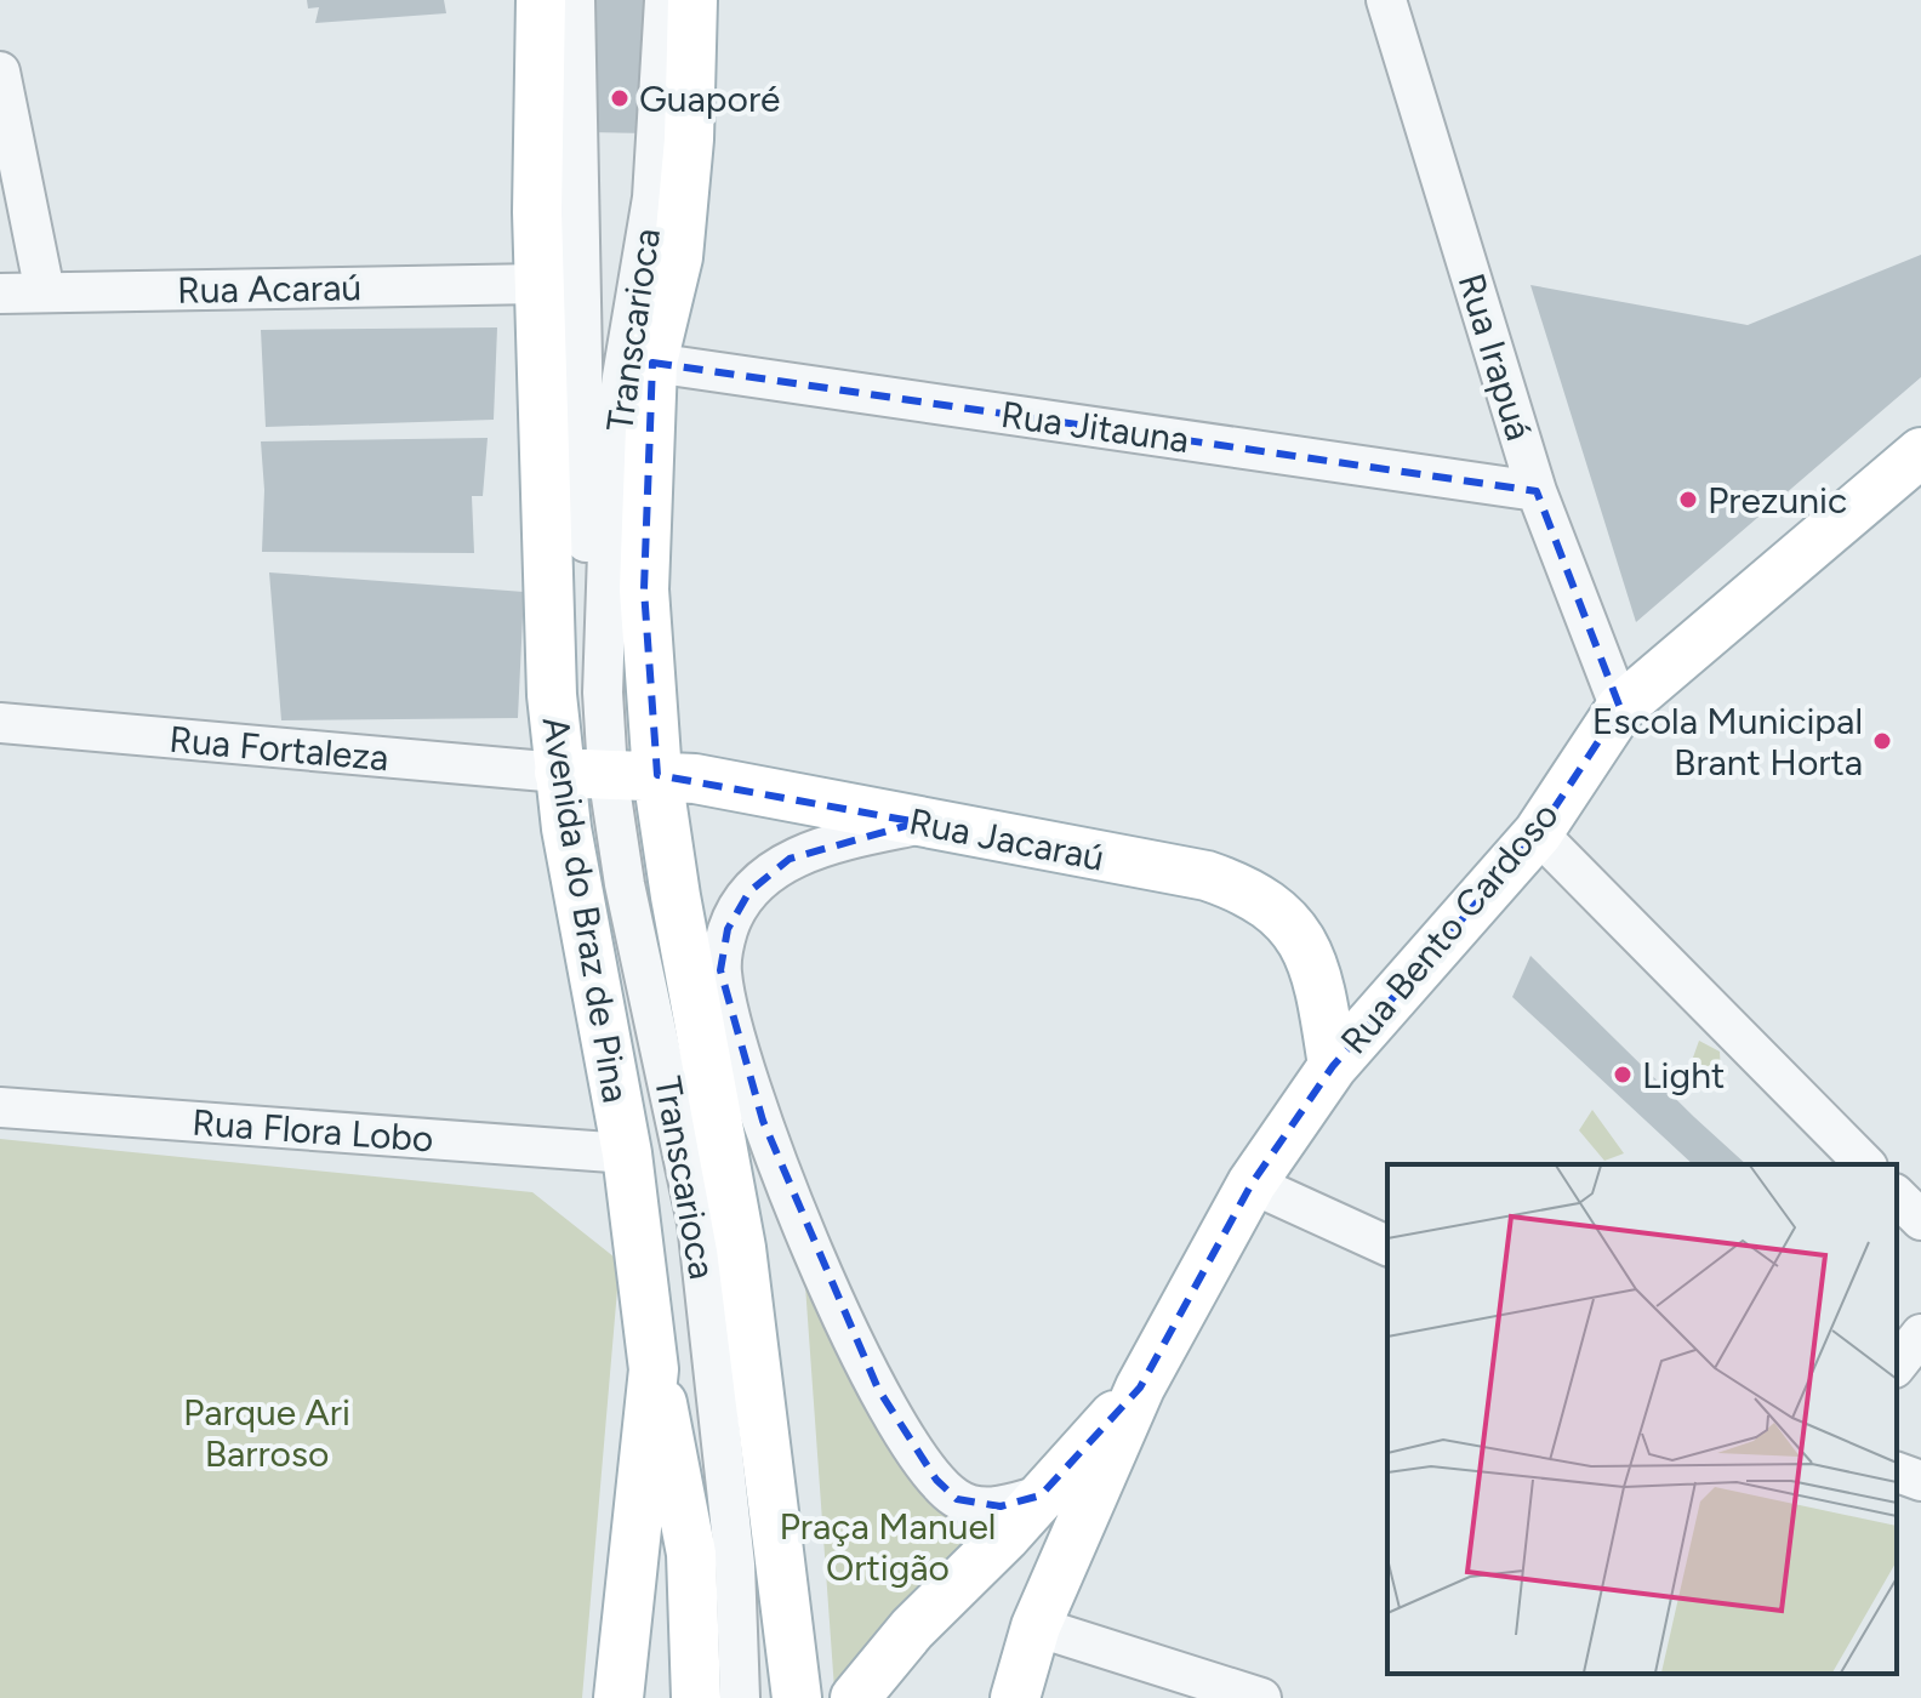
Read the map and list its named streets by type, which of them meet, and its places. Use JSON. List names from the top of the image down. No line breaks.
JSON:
{"streets":{"main road":["Rua Jacaraú","Avenida do Braz de Pina","Rua Bento Cardoso"],"street":["Rua Acaraú","Transcarioca","Rua Irapuá","Rua Jitauna","Rua Fortaleza","Rua Flora Lobo"]},"crossings":[["Rua Acaraú","Avenida do Braz de Pina"],["Transcarioca","Rua Jacaraú"],["Rua Irapuá","Rua Jitauna"],["Rua Irapuá","Rua Bento Cardoso"],["Rua Fortaleza","Rua Jacaraú"],["Rua Fortaleza","Avenida do Braz de Pina"],["Rua Jacaraú","Avenida do Braz de Pina"],["Rua Jacaraú","Rua Bento Cardoso"],["Avenida do Braz de Pina","Rua Flora Lobo"]],"parks":["Parque Ari Barroso","Praça Manuel Ortigão"],"places":["Guaporé","Prezunic","Escola Municipal Brant Horta","Light"]}
